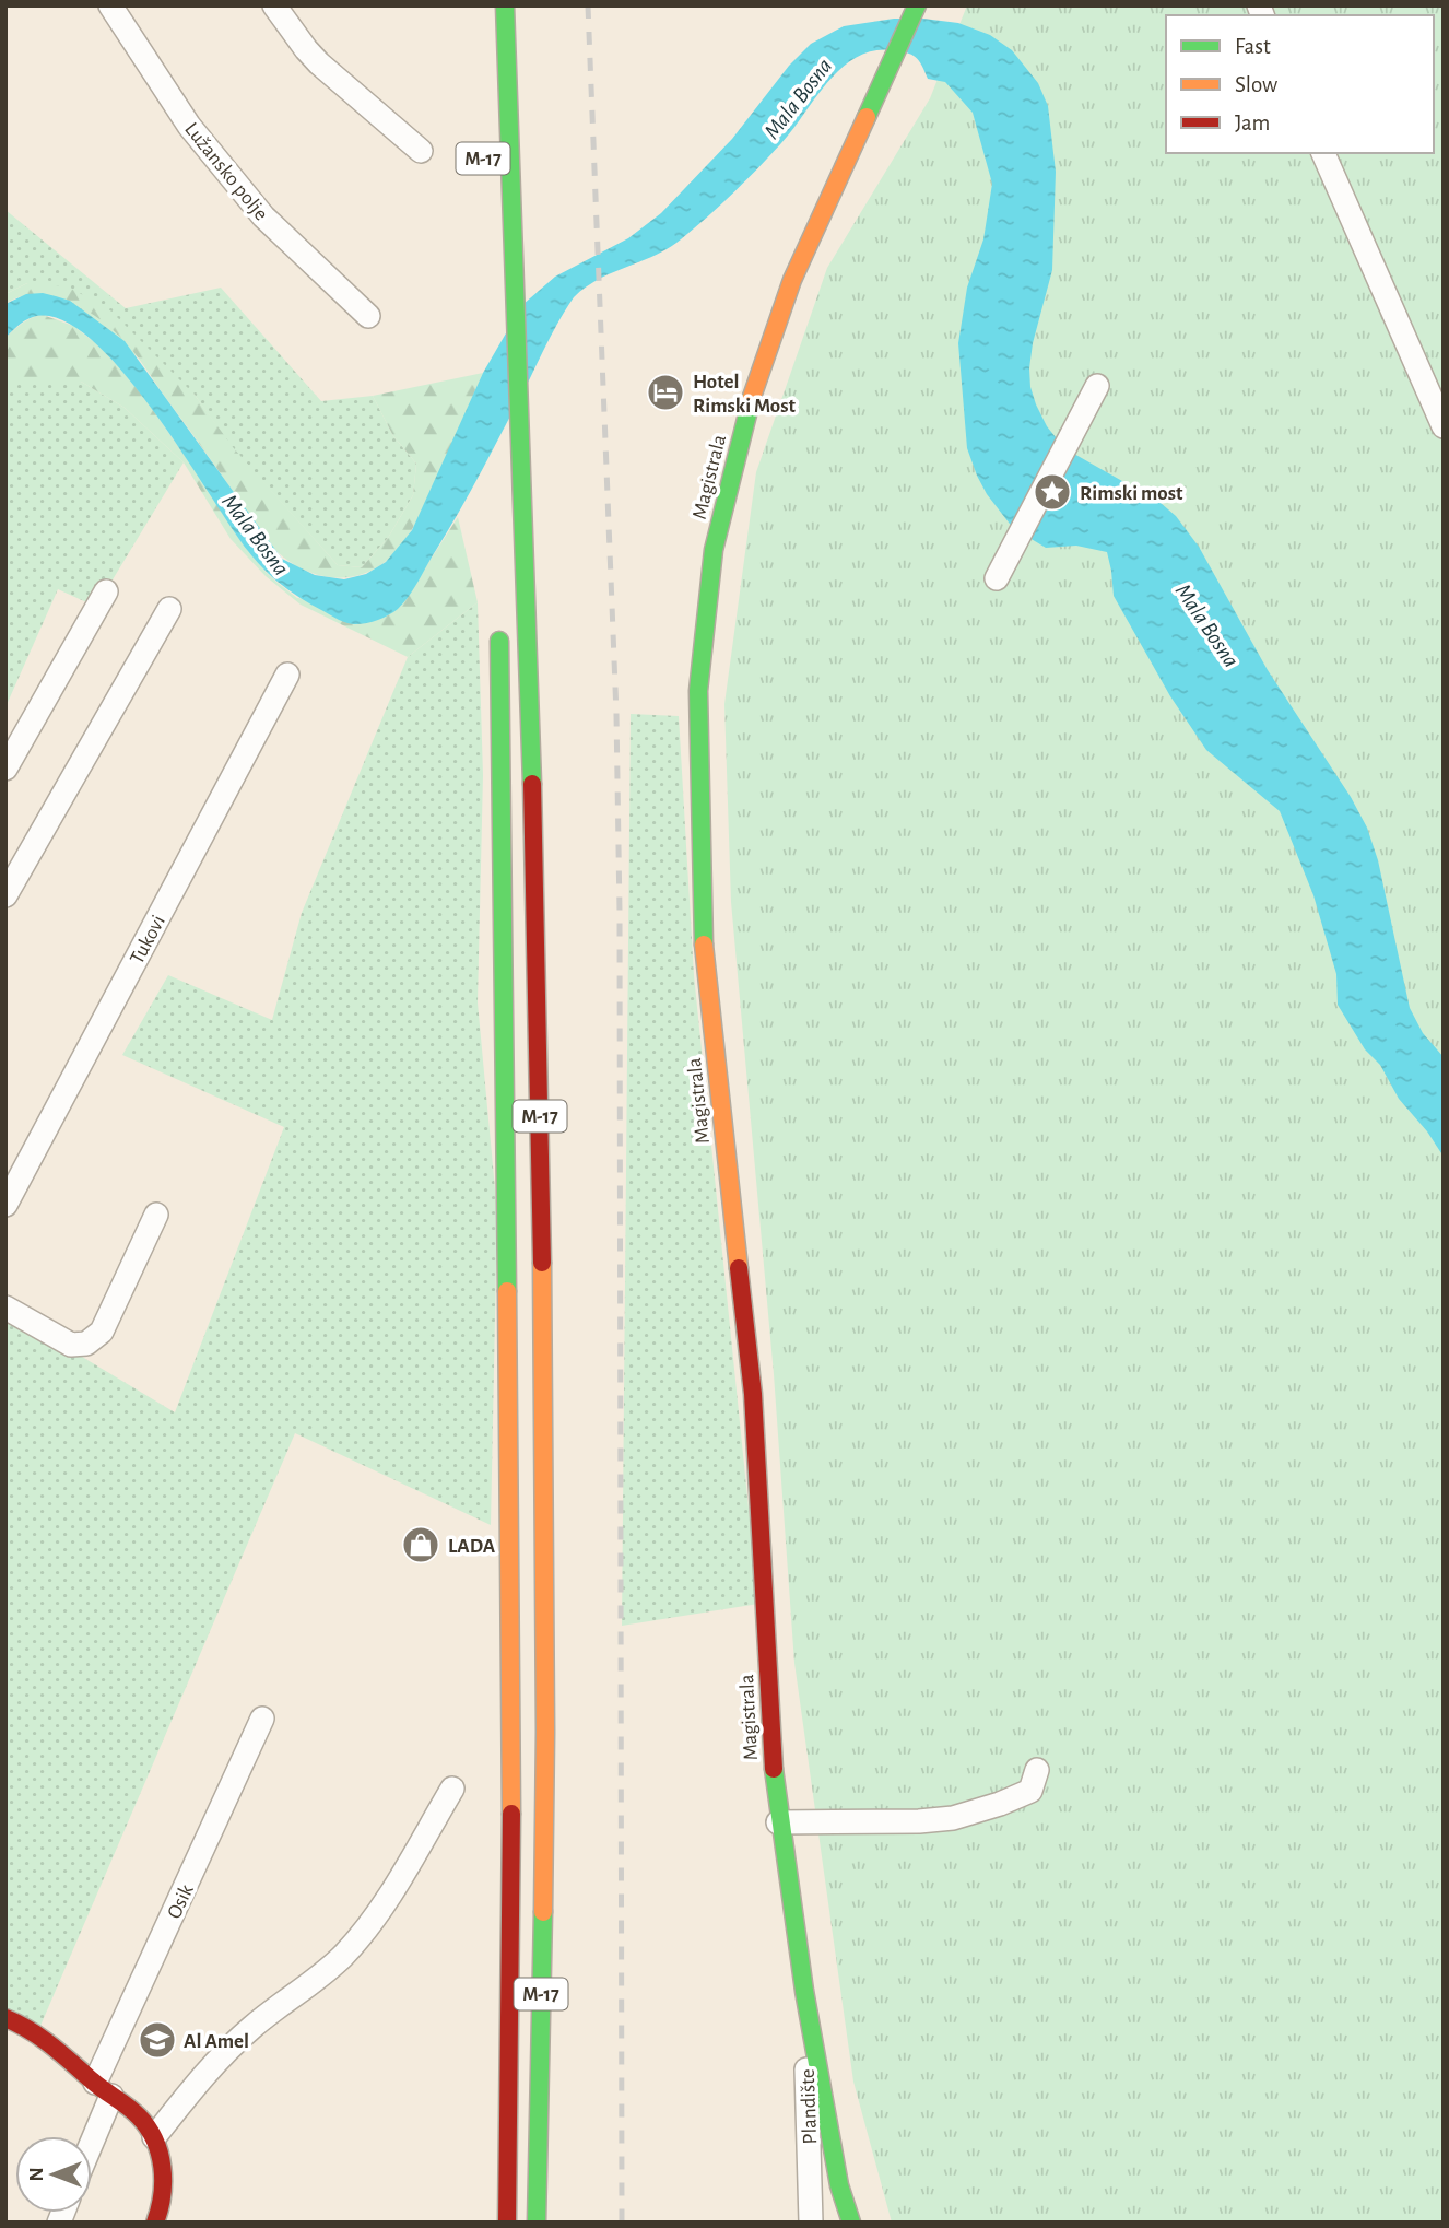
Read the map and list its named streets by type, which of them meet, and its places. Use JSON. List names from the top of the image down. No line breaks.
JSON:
{"streets":{"main road":["M-17","Magistrala"],"street":["Lužansko polje","Tukovi","Osik","Plandište"]},"crossings":[["Magistrala","Plandište"]],"water":["Mala Bosna"],"places":{"hotel":["Hotel Rimski Most"],"place":["Rimski most"],"shop":["LADA"],"school or university":["Al Amel"]},"legend":["Fast","Slow","Jam"],"north":"left"}
